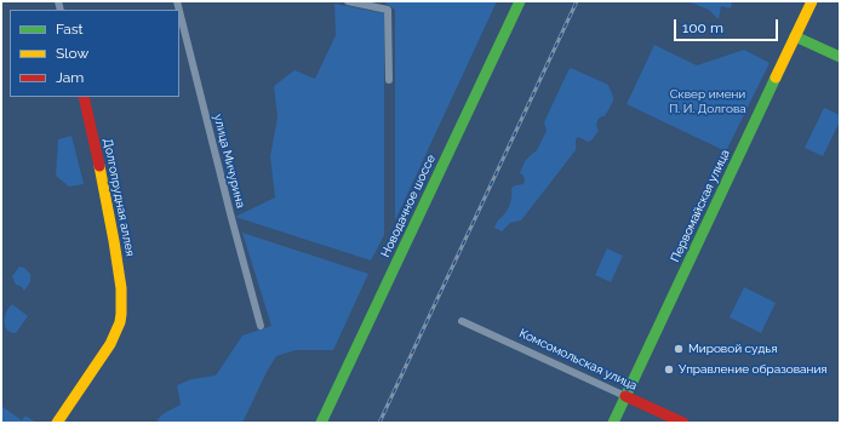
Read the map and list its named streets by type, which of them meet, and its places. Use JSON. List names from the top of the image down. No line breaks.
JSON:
{"streets":{"street":["улица Мичурина","Долгопрудная аллея","Новодачное шоссе","Первомайская улица","Комсомольская улица"]},"crossings":[["Первомайская улица","Комсомольская улица"]],"parks":["Сквер имени П. И. Долгова"],"places":["Мировой судья","Управление образования"],"legend":["Fast","Slow","Jam"],"scale_bar":"100 m"}
